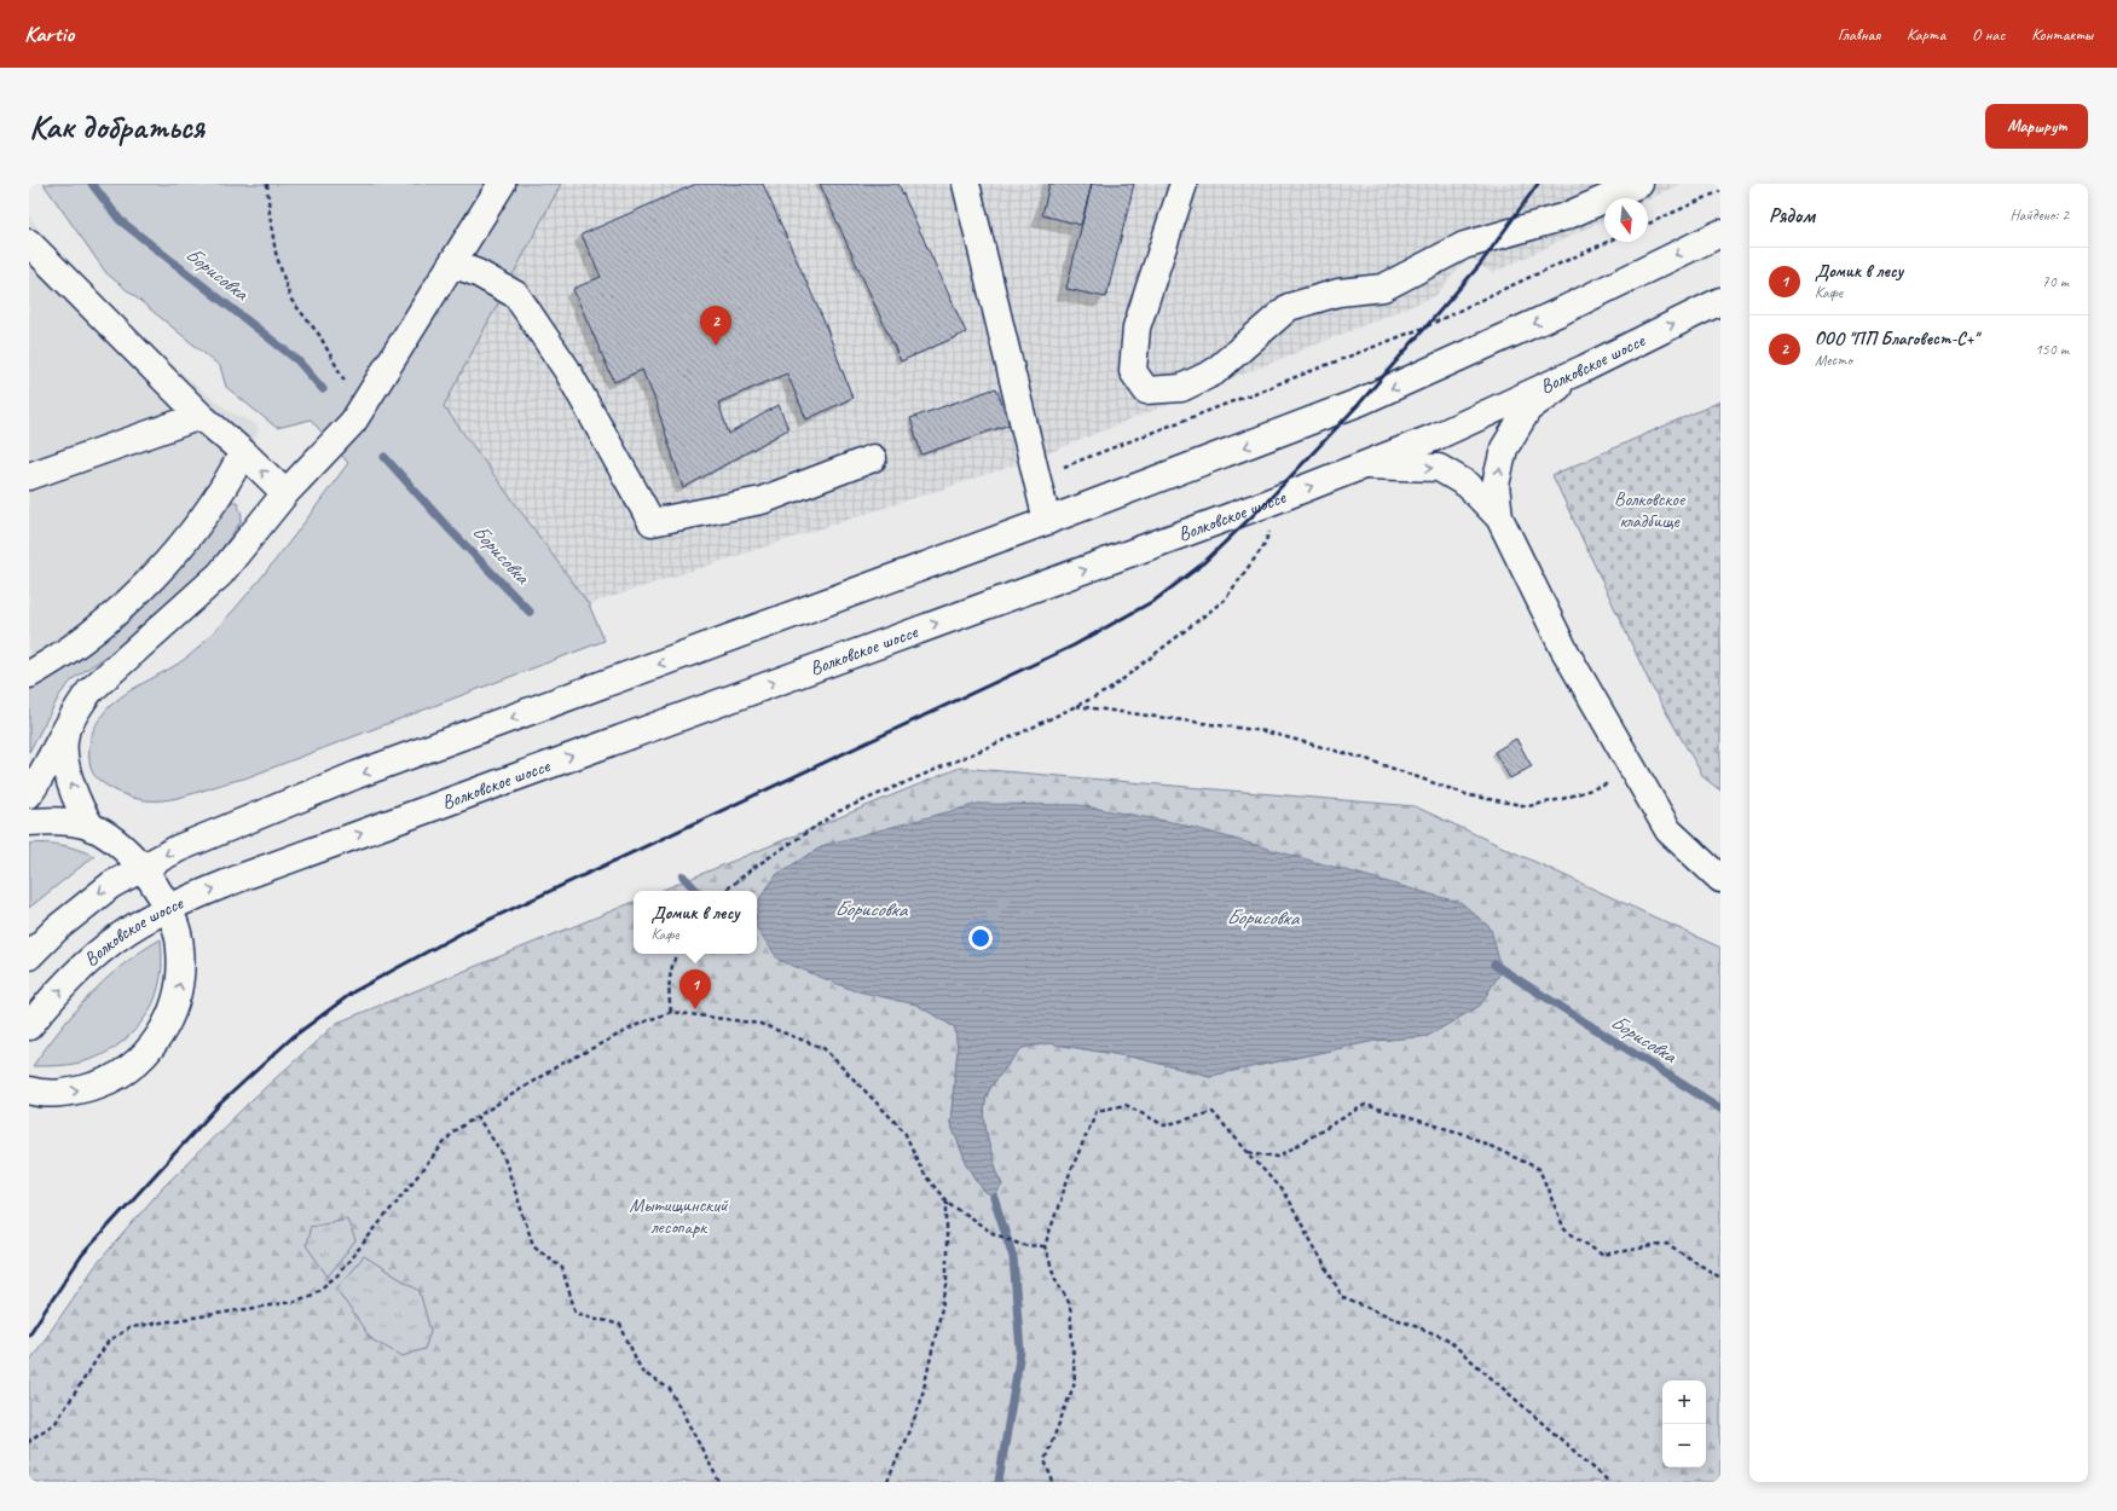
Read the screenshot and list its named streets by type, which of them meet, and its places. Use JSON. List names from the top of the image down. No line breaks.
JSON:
{"streets":{"main road":["Волковское шоссе"]},"water":["Борисовка"],"parks":["Волковское кладбище","Мытищинский лесопарк"],"north":"bottom","page":{"header":"Kartio","nav":["Главная","Карта","О нас","Контакты"],"buttons":"Маршрут","title":"Как добраться","heading":["Рядом","Найдено: 2"],"list":[{"mark":"1","name":"Домик в лесу","note":"Кафе","value":"70 m"},{"mark":"2","name":"ООО \"ПП Благовест-С+\"","note":"Место","value":"150 m"}],"pins":["2","1"],"popup":["Домик в лесу","Кафе"],"map_buttons":["+","−"]}}
